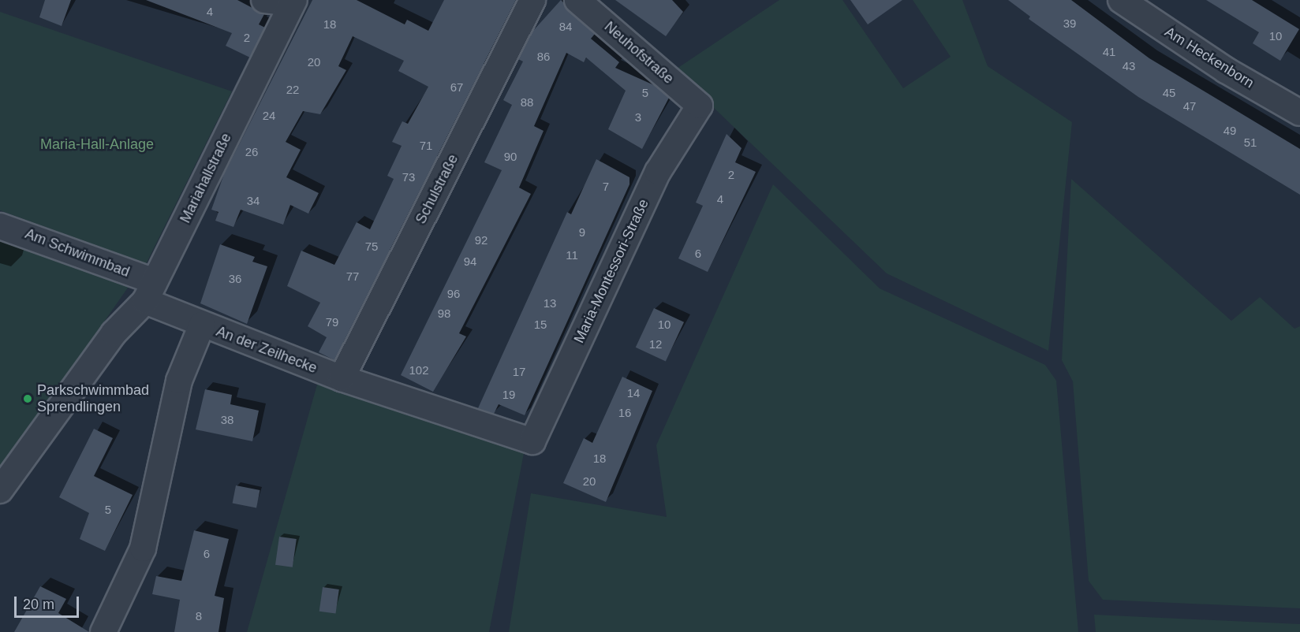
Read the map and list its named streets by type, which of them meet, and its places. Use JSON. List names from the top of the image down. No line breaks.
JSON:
{"streets":{"street":["Neuhofstraße","Am Heckenborn","Mariahallstraße","Schulstraße","Am Schwimmbad","Maria-Montessori-Straße","An der Zeilhecke"]},"crossings":[["Neuhofstraße","Maria-Montessori-Straße"],["Mariahallstraße","Am Schwimmbad"],["Schulstraße","An der Zeilhecke"],["Maria-Montessori-Straße","An der Zeilhecke"]],"parks":["Maria-Hall-Anlage"],"places":["Parkschwimmbad Sprendlingen"],"house_numbers":["4","39","18","84","10","2","41","86","20","43","67","22","5","45","88","47","24","3","49","51","71","26","90","2","73","7","4","34","9","92","75","6","11","94","77","36","96","13","98","79","15","10","12","102","17","14","19","16","38","18","20","5","6","8"],"scale_bar":"20 m"}
